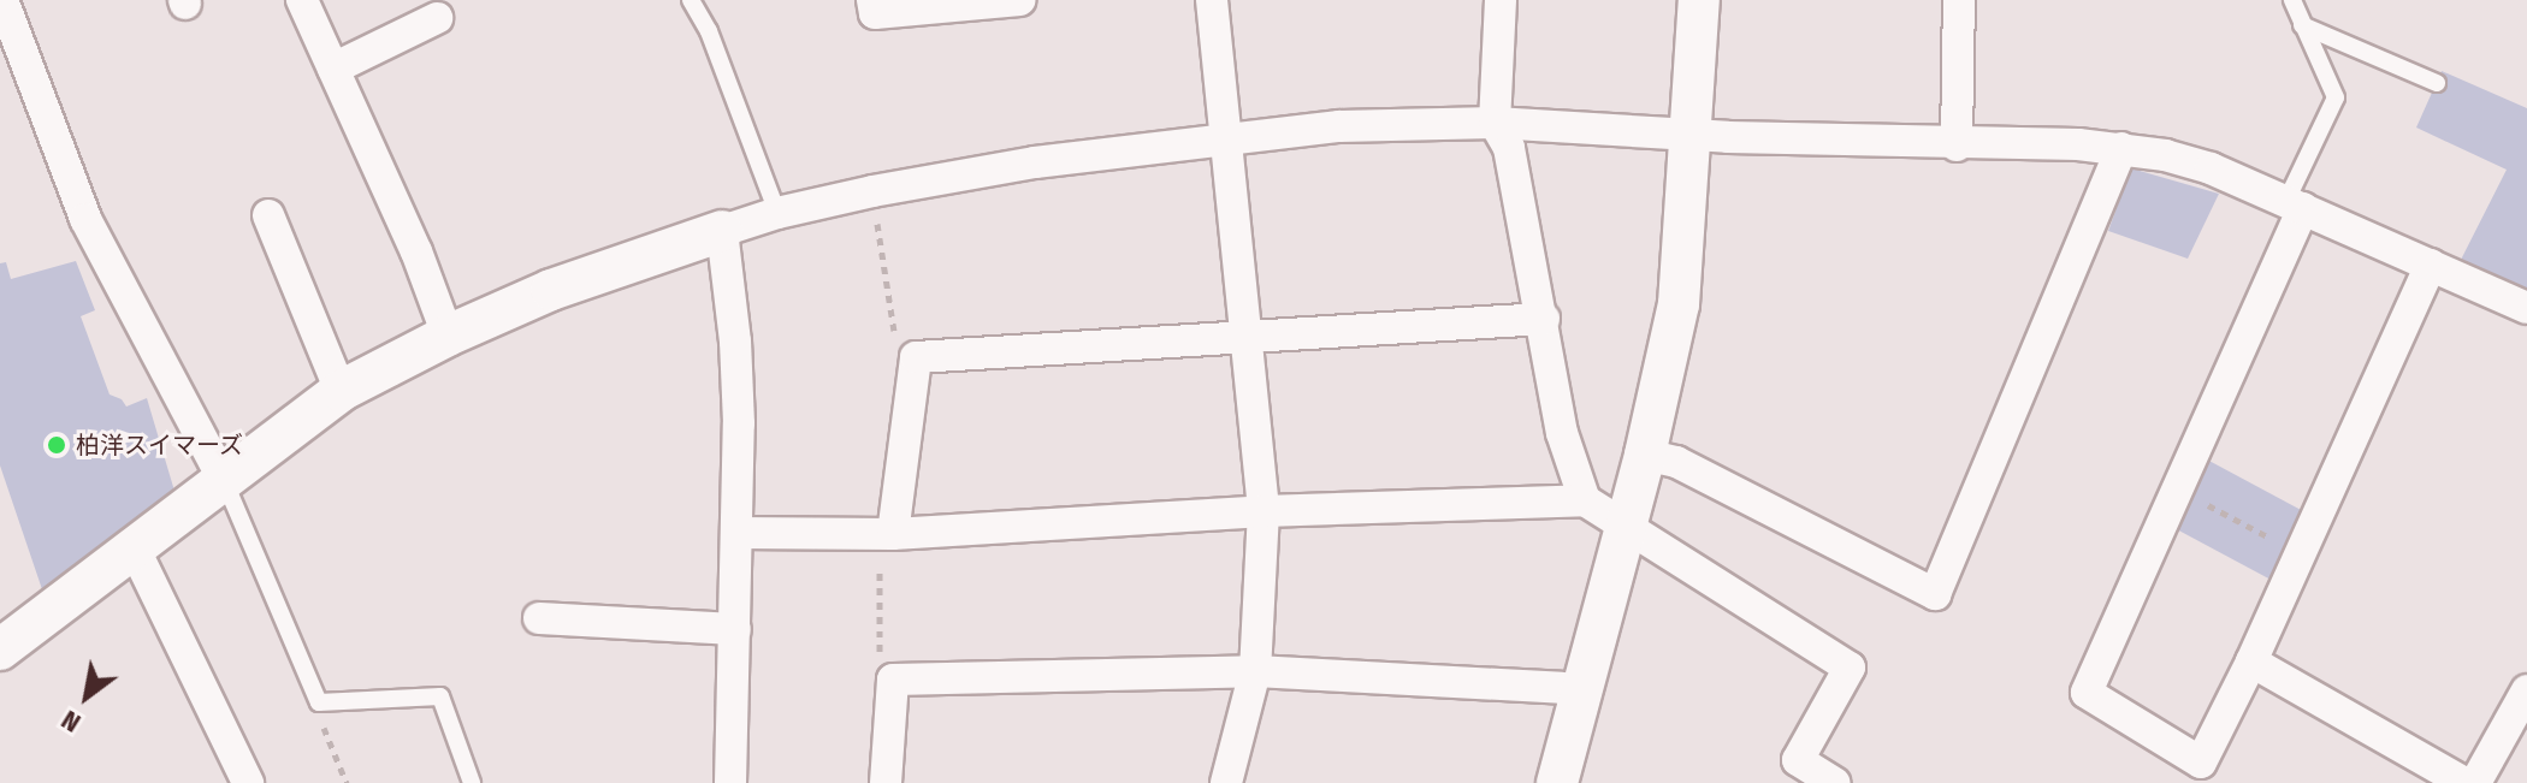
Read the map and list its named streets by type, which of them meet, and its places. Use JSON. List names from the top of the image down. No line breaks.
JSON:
{"places":["柏洋スイマーズ"],"north":"bottom left"}
